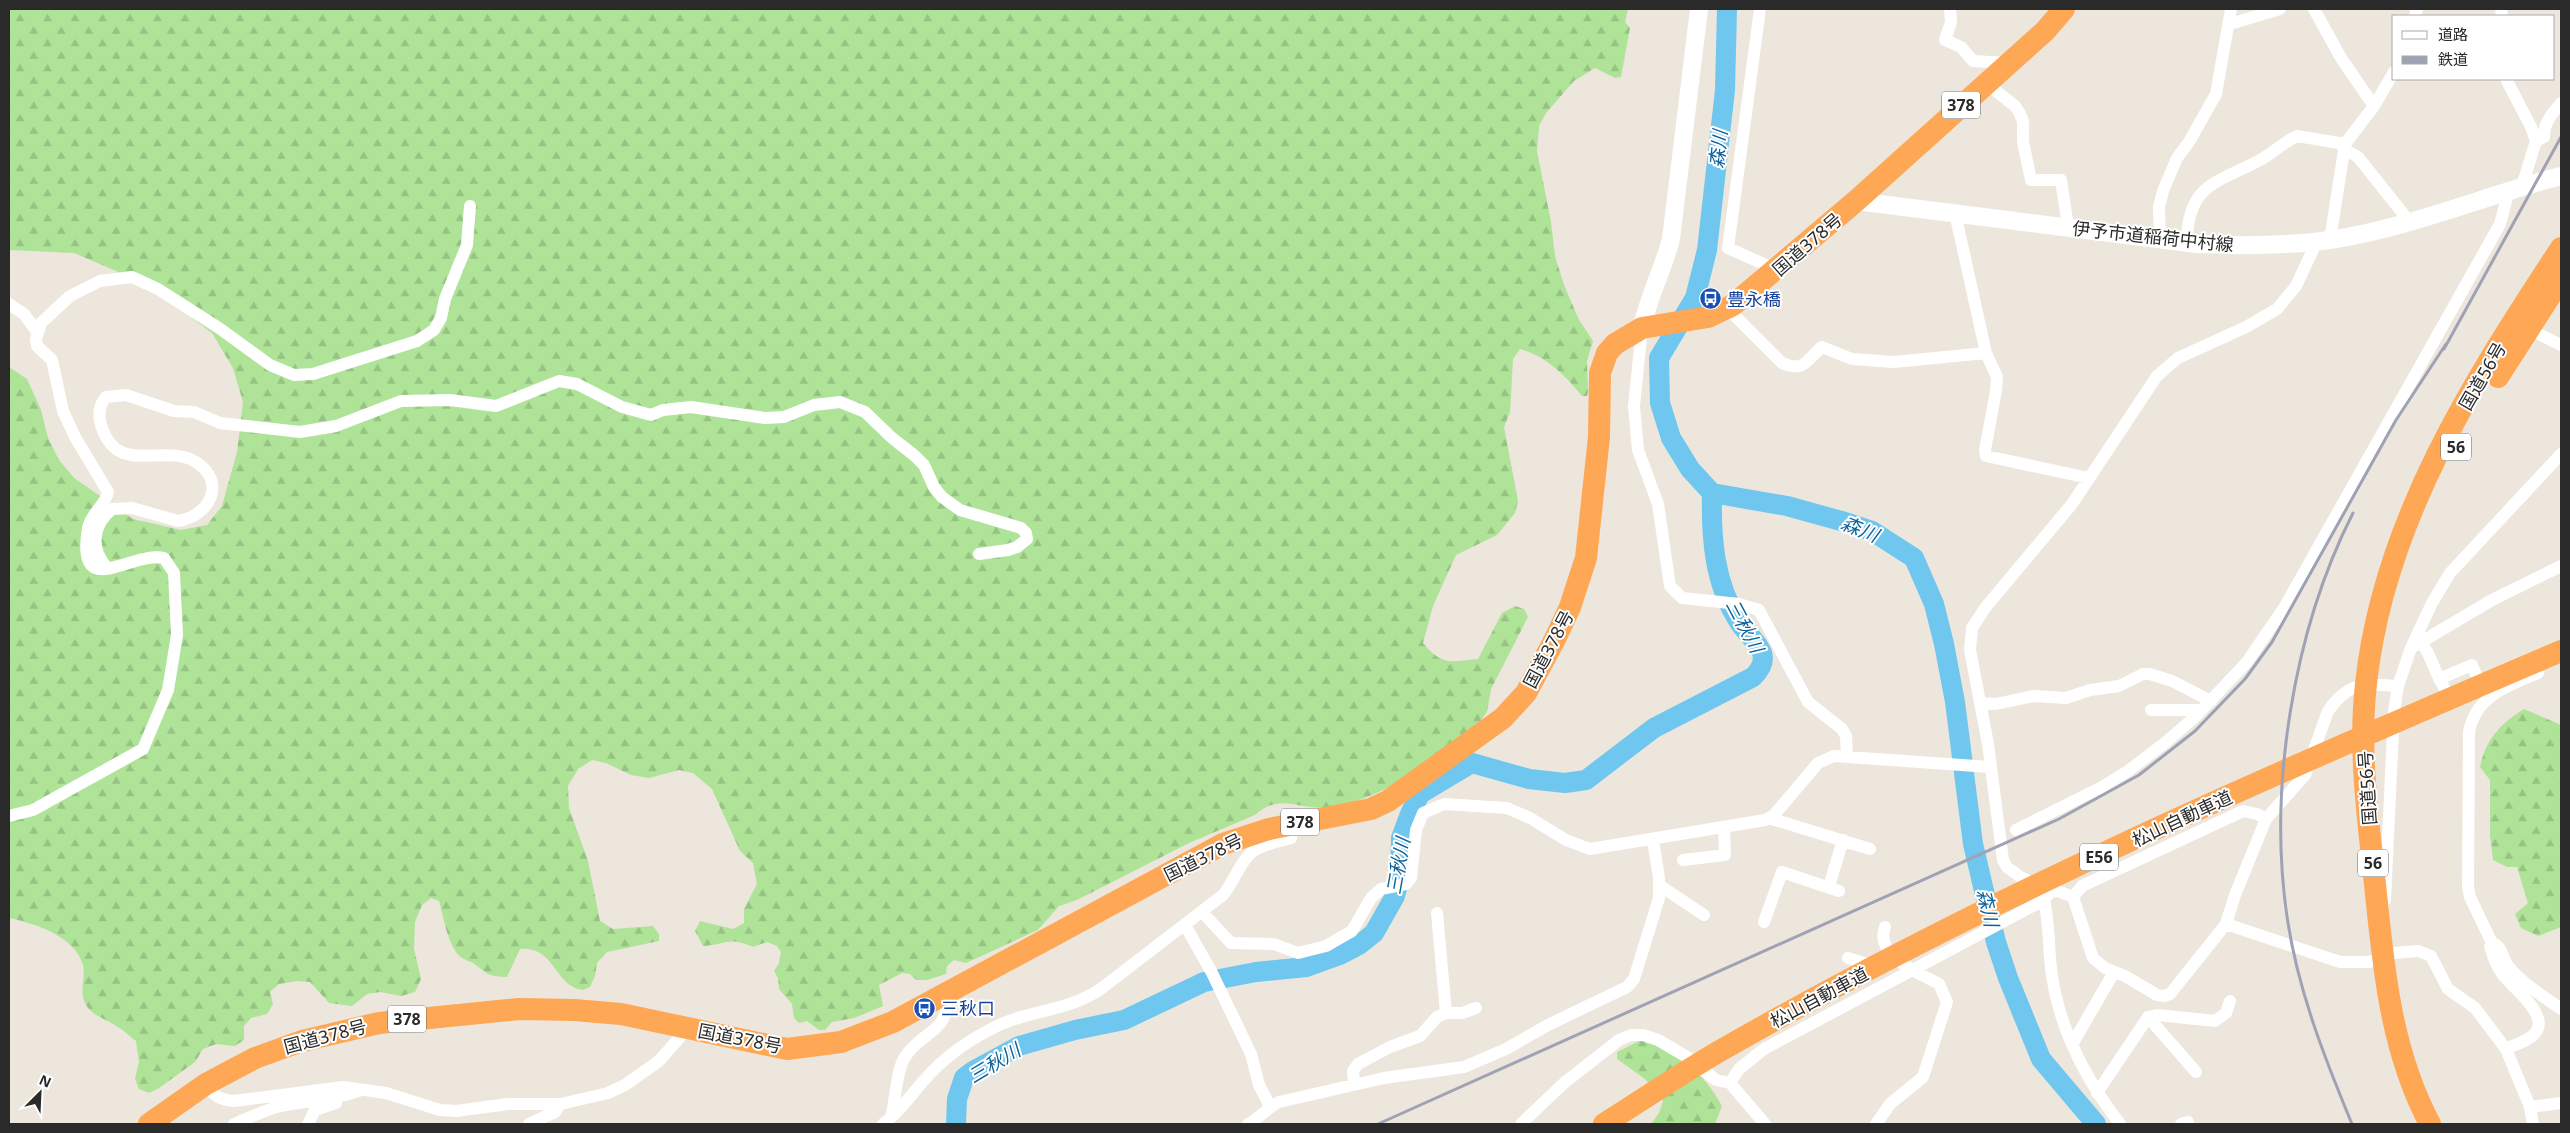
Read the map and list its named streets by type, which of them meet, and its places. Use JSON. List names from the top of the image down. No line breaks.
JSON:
{"streets":{"highway":["378","国道378号","国道56号","56","松山自動車道","E56"],"street":["伊予市道稲荷中村線"]},"crossings":[["伊予市道稲荷中村線","国道378号"]],"water":["森川","三秋川"],"places":{"bus stop":["豊永橋","三秋口"]},"legend":["道路","鉄道"],"north":"top right"}
